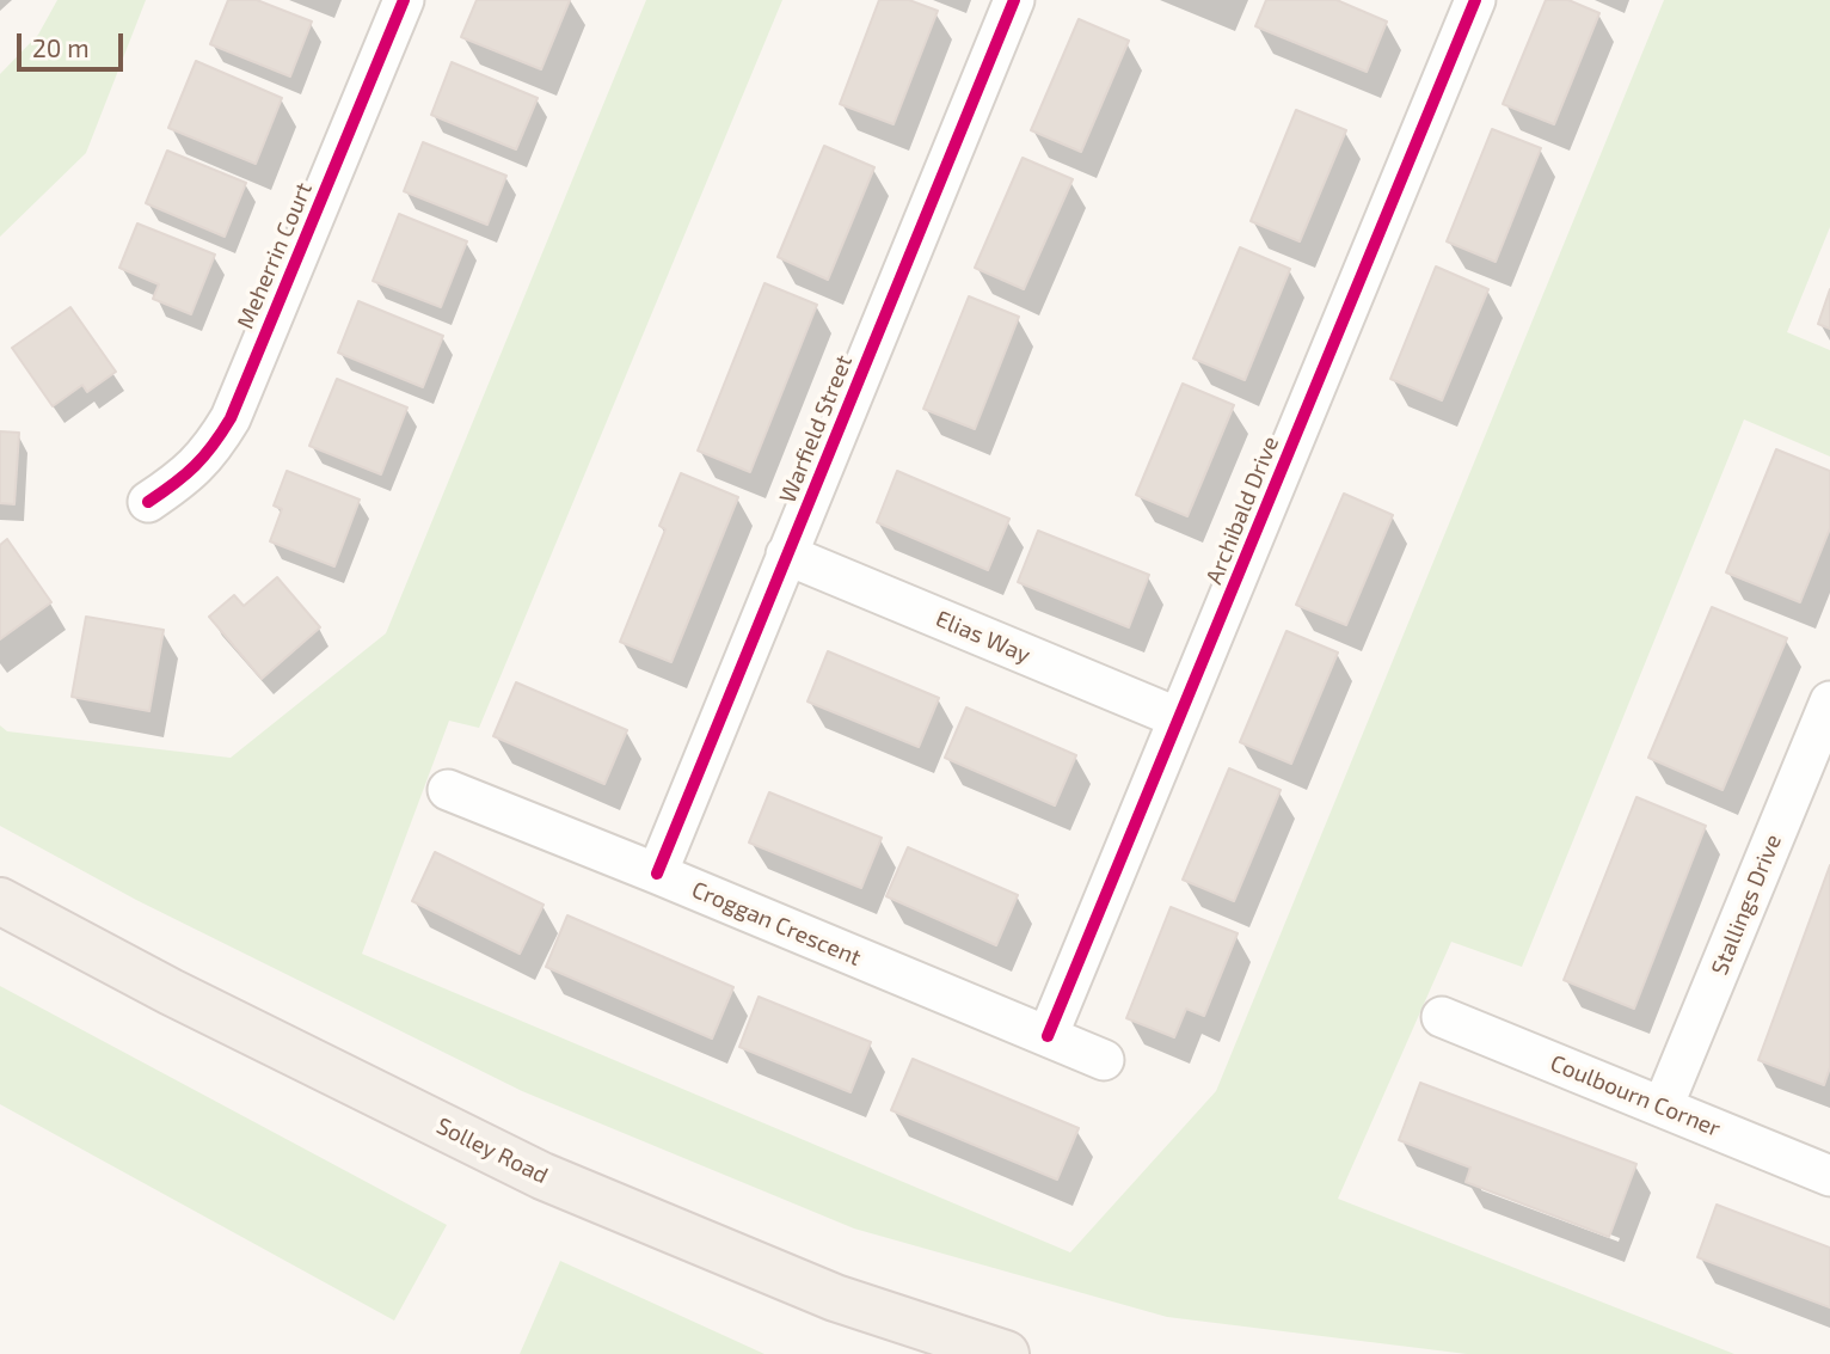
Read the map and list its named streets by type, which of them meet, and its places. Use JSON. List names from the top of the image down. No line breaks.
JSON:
{"streets":{"main road":["Solley Road"],"street":["Meherrin Court","Warfield Street","Archibald Drive","Elias Way","Stallings Drive","Croggan Crescent","Coulbourn Corner"]},"crossings":[["Warfield Street","Elias Way"],["Warfield Street","Croggan Crescent"],["Archibald Drive","Elias Way"],["Archibald Drive","Croggan Crescent"],["Stallings Drive","Coulbourn Corner"]],"scale_bar":"20 m"}
